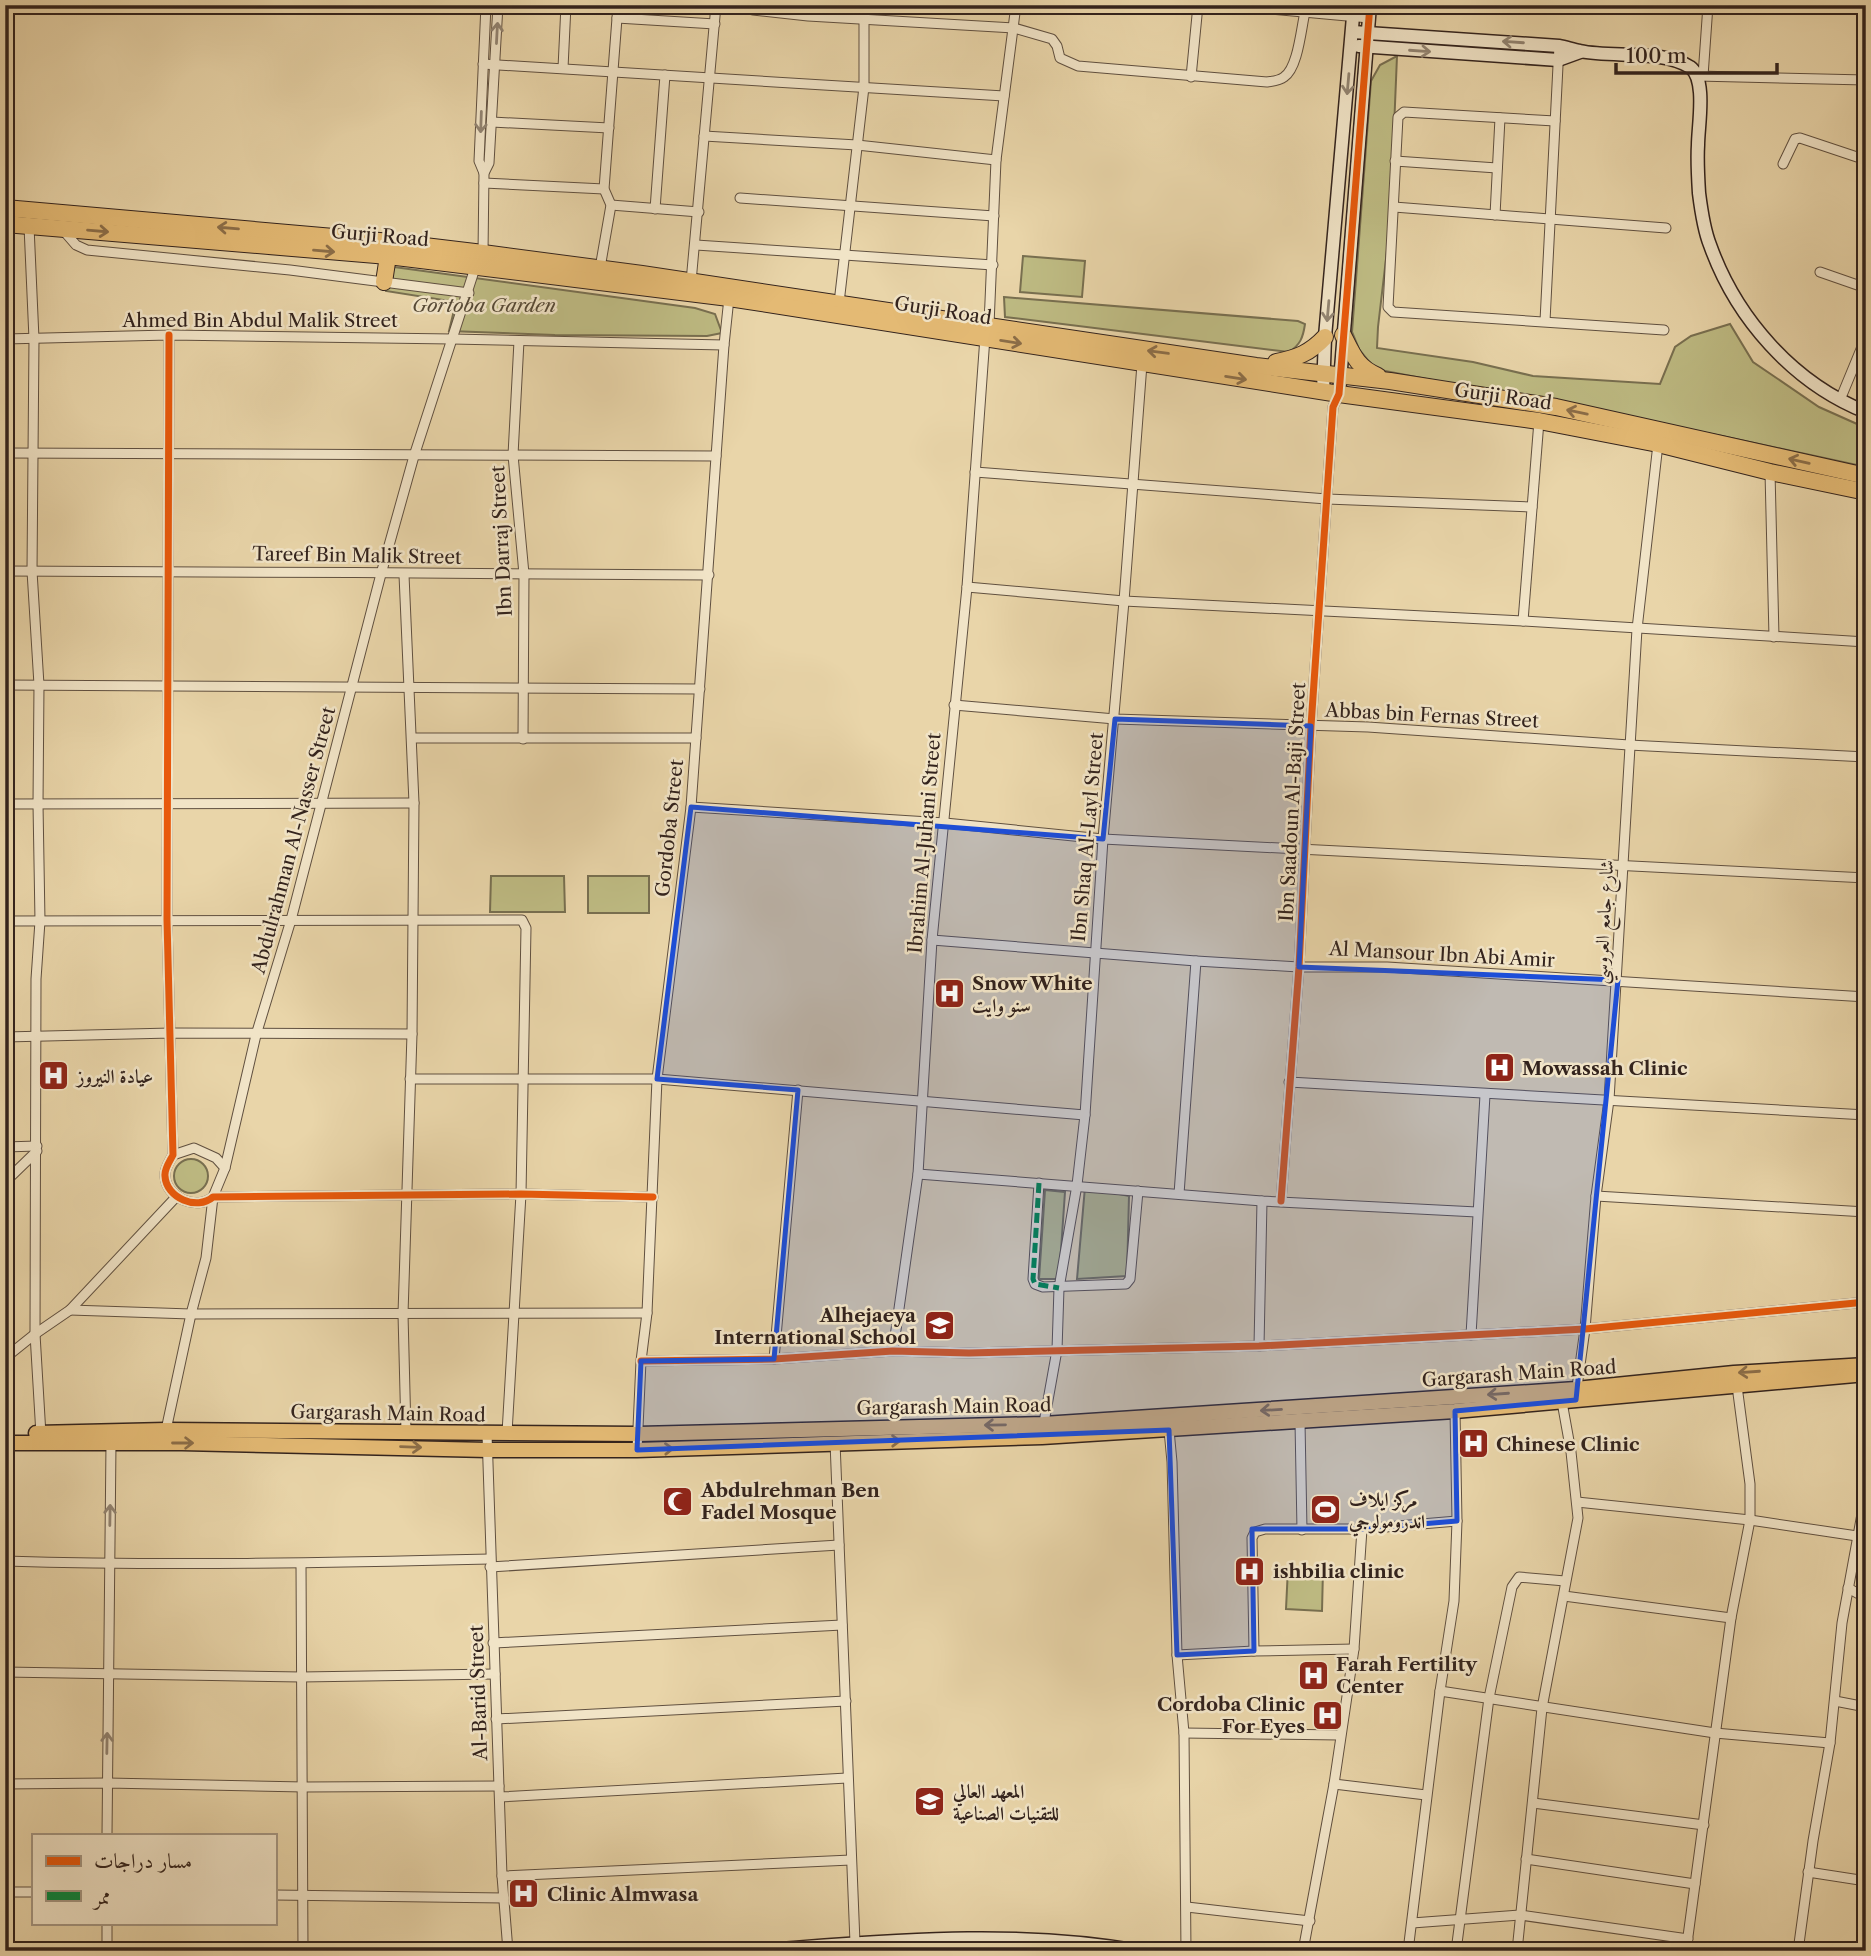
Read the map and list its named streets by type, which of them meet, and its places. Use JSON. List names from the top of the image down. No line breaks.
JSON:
{"streets":{"highway":["Gurji Road"],"main road":["Gargarash Main Road"],"street":["Ahmed Bin Abdul Malik Street","Ibn Darraj Street","Tareef Bin Malik Street","Abbas bin Fernas Street","Ibn Saadoun Al-Baji Street","Gordoba Street","Ibn Shaq Al-Layl Street","Abdulrahman Al-Nasser Street","Ibrahim Al-Juhani Street","شارع جامع العروسي","Al Mansour Ibn Abi Amir","Al-Barid Street"]},"crossings":[["Gurji Road","Ibn Saadoun Al-Baji Street"],["Gurji Road","Gordoba Street"],["Gurji Road","Ibn Shaq Al-Layl Street"],["Gurji Road","Abdulrahman Al-Nasser Street"],["Gurji Road","Ibrahim Al-Juhani Street"],["Gurji Road","شارع جامع العروسي"],["Ahmed Bin Abdul Malik Street","Ibn Darraj Street"],["Ahmed Bin Abdul Malik Street","Gordoba Street"],["Ahmed Bin Abdul Malik Street","Abdulrahman Al-Nasser Street"],["Ibn Darraj Street","Tareef Bin Malik Street"],["Tareef Bin Malik Street","Gordoba Street"],["Tareef Bin Malik Street","Abdulrahman Al-Nasser Street"],["Abbas bin Fernas Street","Ibn Saadoun Al-Baji Street"],["Abbas bin Fernas Street","Ibn Shaq Al-Layl Street"],["Abbas bin Fernas Street","Ibrahim Al-Juhani Street"],["Abbas bin Fernas Street","شارع جامع العروسي"],["Ibn Saadoun Al-Baji Street","Al Mansour Ibn Abi Amir"],["Gordoba Street","Gargarash Main Road"],["Ibn Shaq Al-Layl Street","Al Mansour Ibn Abi Amir"],["Ibn Shaq Al-Layl Street","Gargarash Main Road"],["Abdulrahman Al-Nasser Street","Gargarash Main Road"],["Ibrahim Al-Juhani Street","Al Mansour Ibn Abi Amir"],["شارع جامع العروسي","Al Mansour Ibn Abi Amir"],["شارع جامع العروسي","Gargarash Main Road"],["Gargarash Main Road","Al-Barid Street"]],"parks":["Gortoba Garden"],"places":{"hospital":["Snow White سنو وايت","Mowassah Clinic","عيادة النيروز","Chinese Clinic","ishbilia clinic","Farah Fertility Center","Cordoba Clinic For Eyes","Clinic Almwasa"],"school or university":["Alhejaeya International School","المعهد العالي للتقنيات الصناعية"],"mosque":["Abdulrehman Ben Fadel Mosque"],"sports":["مركز ايلاف اندرومولوجي"]},"legend":["مسار دراجات","ممر"],"scale_bar":"100 m"}
